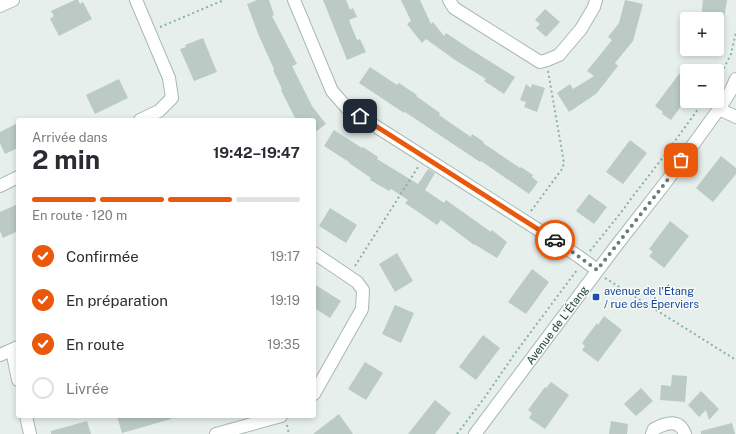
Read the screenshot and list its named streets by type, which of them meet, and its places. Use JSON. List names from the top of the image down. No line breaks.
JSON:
{"streets":{"street":["Avenue de L'Étang"]},"places":{"transit":["avenue de l'Étang / rue des Éperviers"]},"page":{"map_buttons":["+","−"],"heading":["2 min","Arrivée dans","19:42–19:47"],"bar":"En route · 120 m","list":[["Confirmée","19:17"],["En préparation","19:19"],["En route","19:35"],"Livrée"]}}
